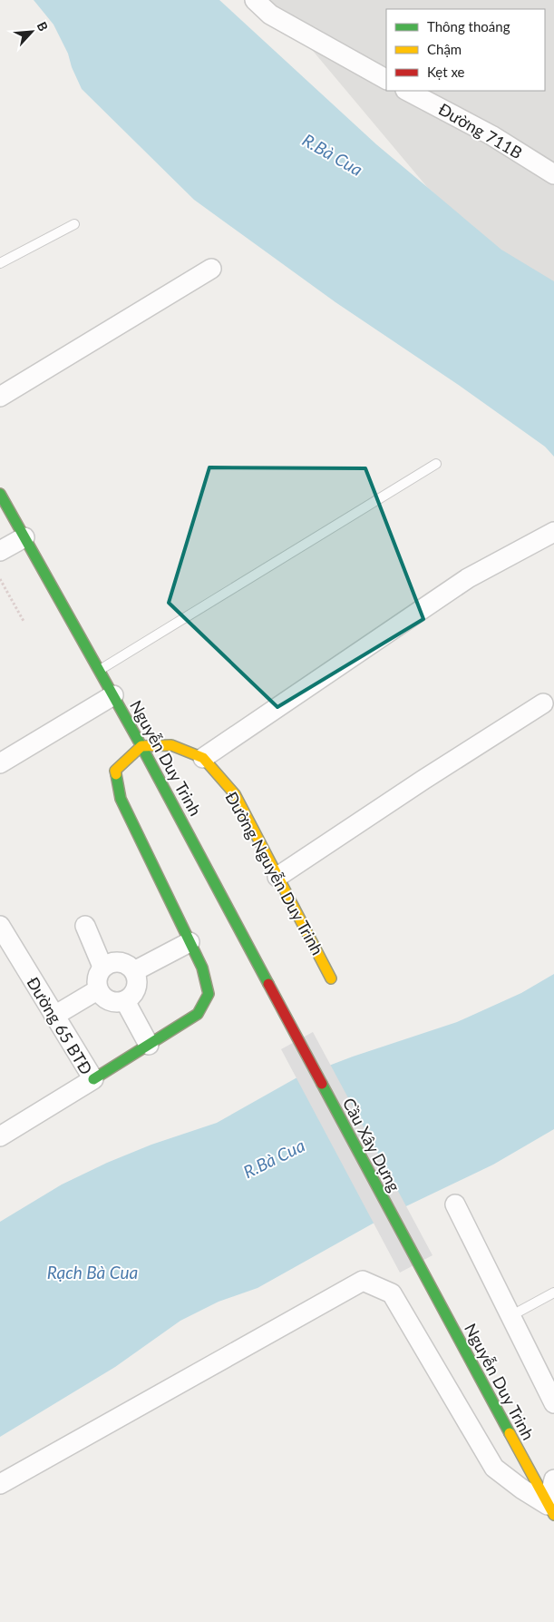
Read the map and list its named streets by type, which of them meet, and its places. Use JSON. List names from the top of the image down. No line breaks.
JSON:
{"streets":{"main road":["Nguyễn Duy Trinh","Đường Nguyễn Duy Trinh","Cầu Xây Dựng"],"street":["Đường 711B","Đường 65 BTĐ"]},"crossings":[["Nguyễn Duy Trinh","Đường Nguyễn Duy Trinh"],["Nguyễn Duy Trinh","Cầu Xây Dựng"]],"water":["R.Bà Cua","Rạch Bà Cua"],"legend":["Thông thoáng","Chậm","Kẹt xe"],"north":"top right"}
